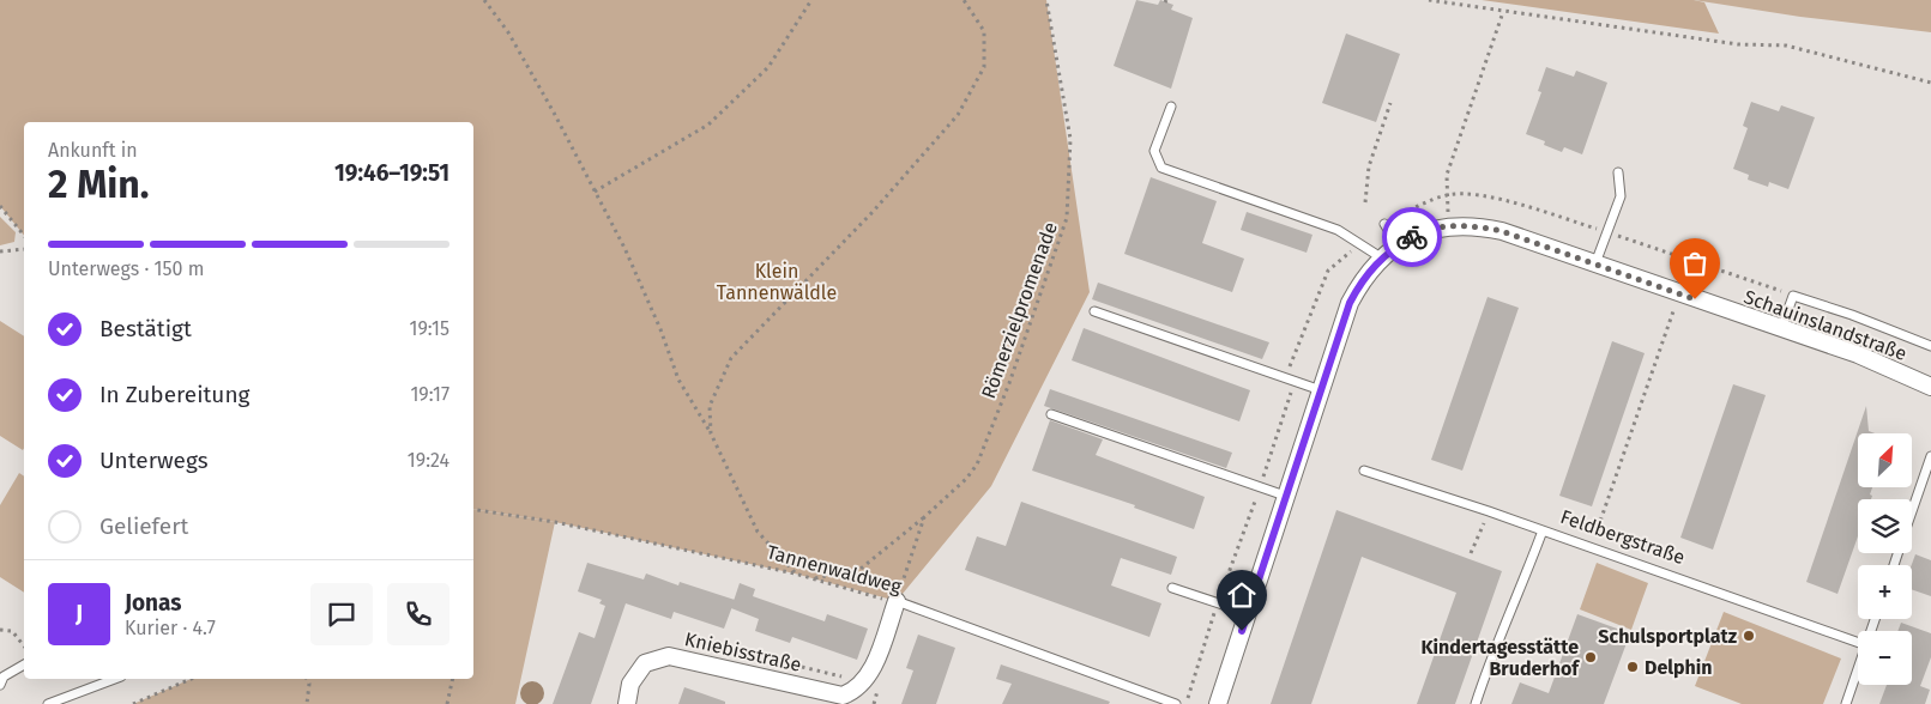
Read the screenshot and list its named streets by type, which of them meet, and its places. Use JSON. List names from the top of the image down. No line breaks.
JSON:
{"streets":{"street":["Schauinslandstraße","Kniebisstraße"],"lane":["Feldbergstraße","Tannenwaldweg"],"path":["Römerzielpromenade"]},"crossings":[["Römerzielpromenade","Tannenwaldweg"],["Römerzielpromenade","Kniebisstraße"],["Tannenwaldweg","Kniebisstraße"]],"parks":["Klein Tannenwäldle"],"places":["Schulsportplatz","Kindertagesstätte Bruderhof","Delphin"],"north":"top right","page":{"heading":["2 Min.","Ankunft in","19:46–19:51"],"panel":["Jonas","Kurier · 4.7"],"bar":"Unterwegs · 150 m","list":[["Bestätigt","19:15"],["In Zubereitung","19:17"],["Unterwegs","19:24"],"Geliefert"],"map_buttons":["+","−"],"round":"J"}}
